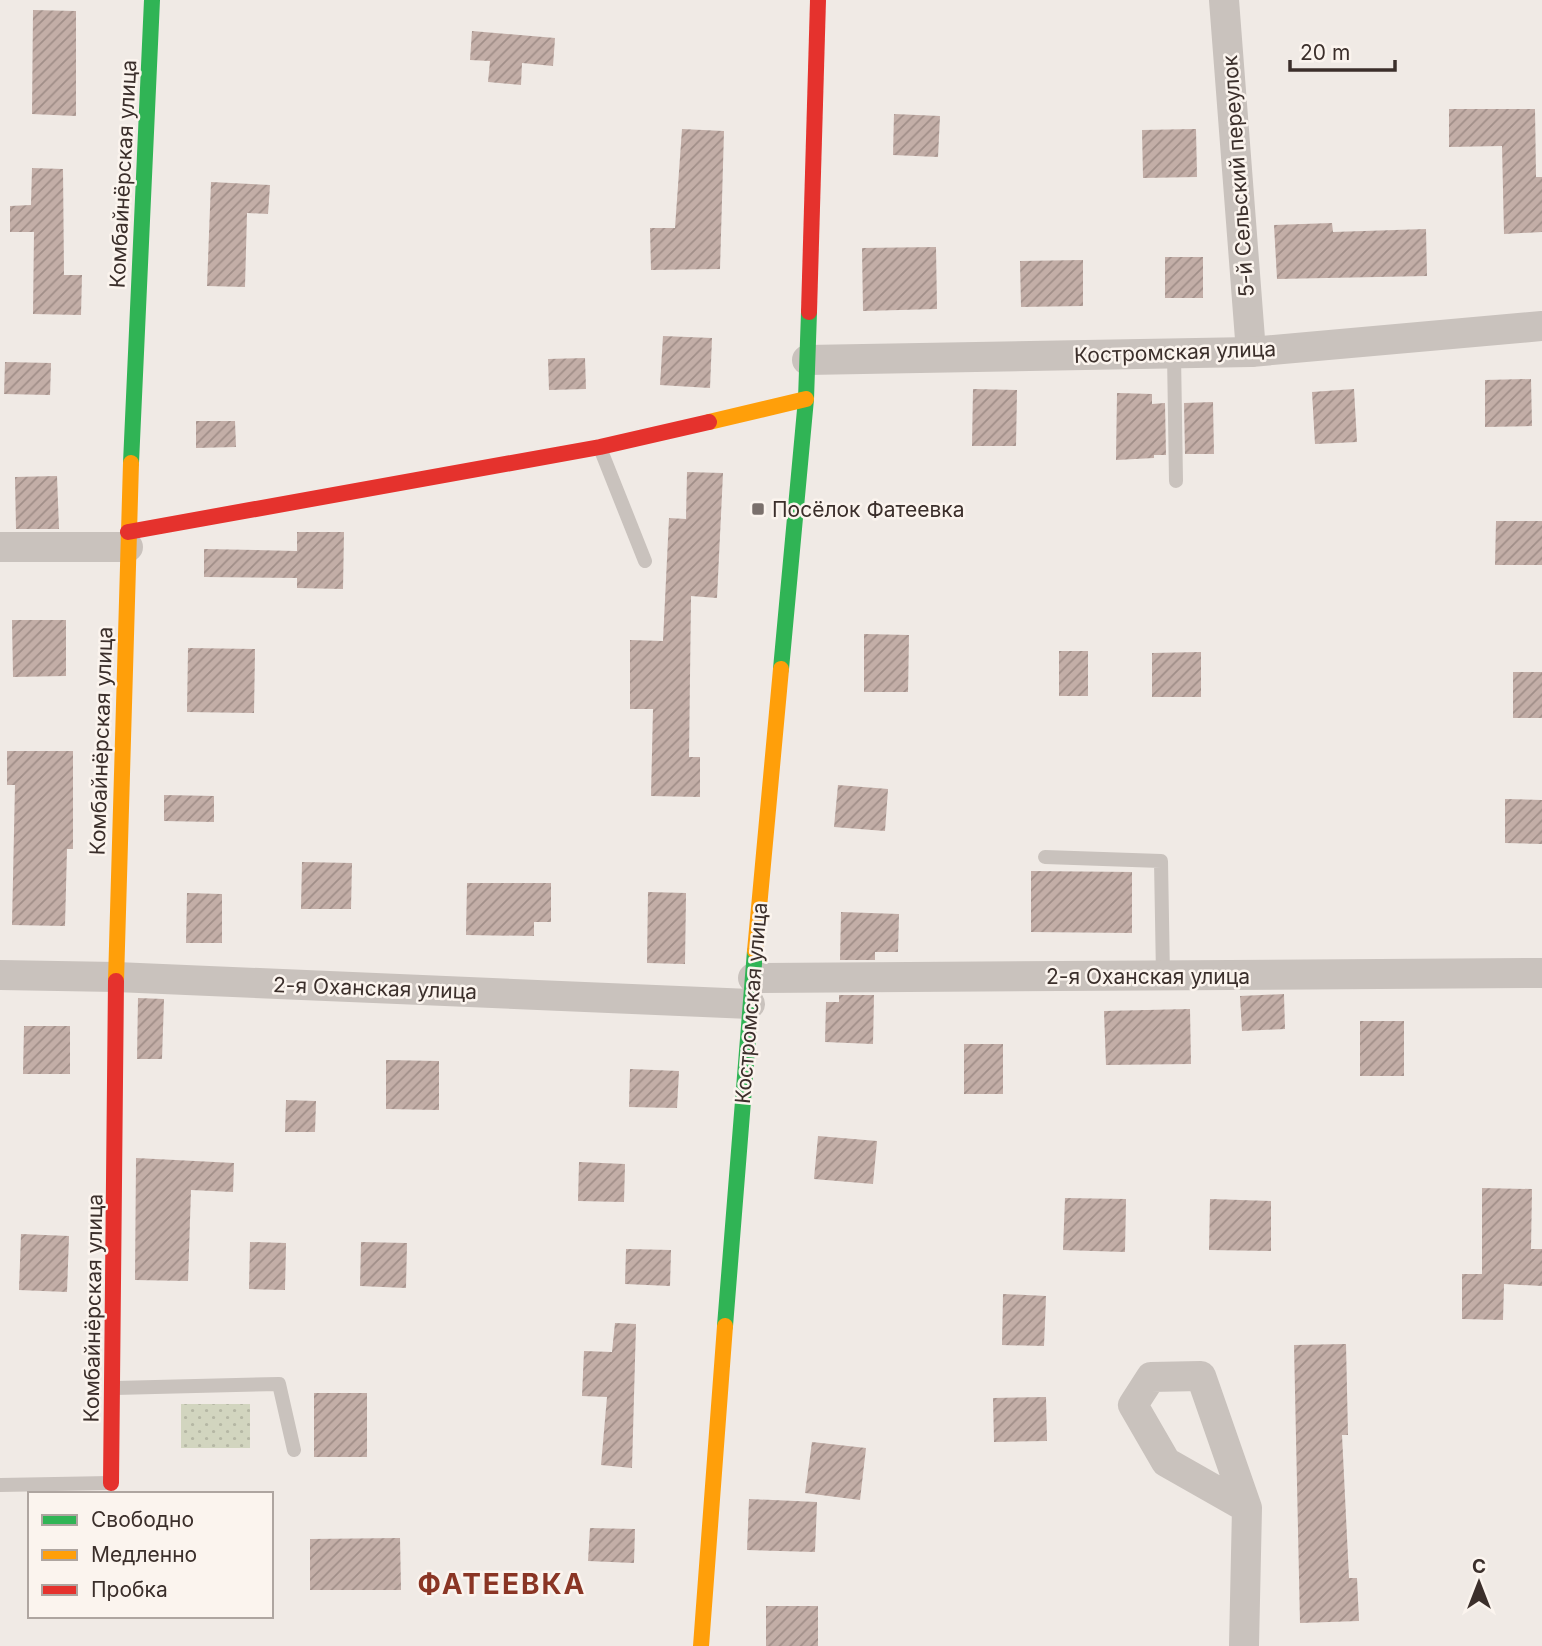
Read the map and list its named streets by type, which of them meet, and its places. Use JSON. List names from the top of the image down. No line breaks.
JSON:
{"streets":{"street":["Комбайнёрская улица","5-й Сельский переулок","Костромская улица","2-я Оханская улица"]},"crossings":[["Комбайнёрская улица","2-я Оханская улица"],["5-й Сельский переулок","Костромская улица"],["Костромская улица","2-я Оханская улица"]],"districts":["ФАТЕЕВКА"],"places":{"transit":["Посёлок Фатеевка"]},"legend":["Свободно","Медленно","Пробка"],"scale_bar":"20 m","north":"top"}
